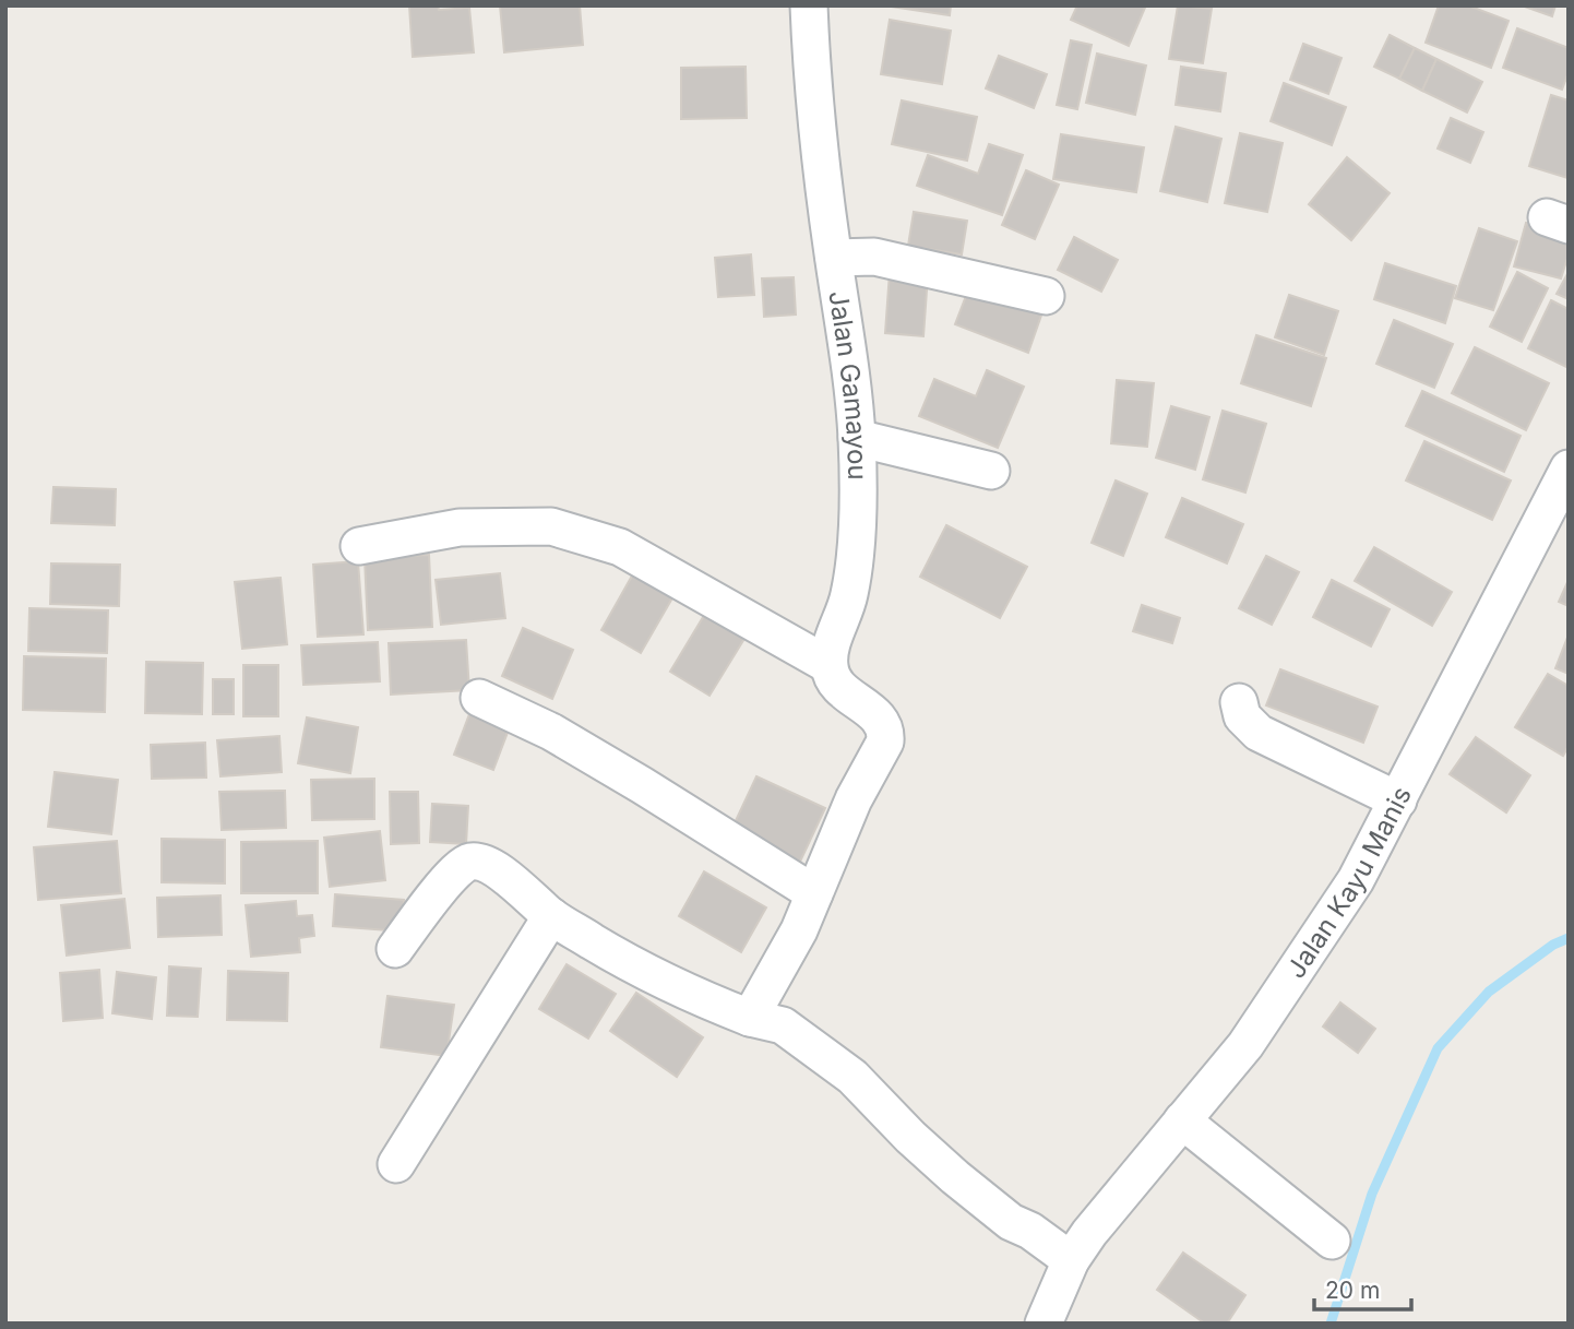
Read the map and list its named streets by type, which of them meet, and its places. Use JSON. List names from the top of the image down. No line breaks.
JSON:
{"streets":{"street":["Jalan Gamayou","Jalan Kayu Manis"]},"scale_bar":"20 m"}
